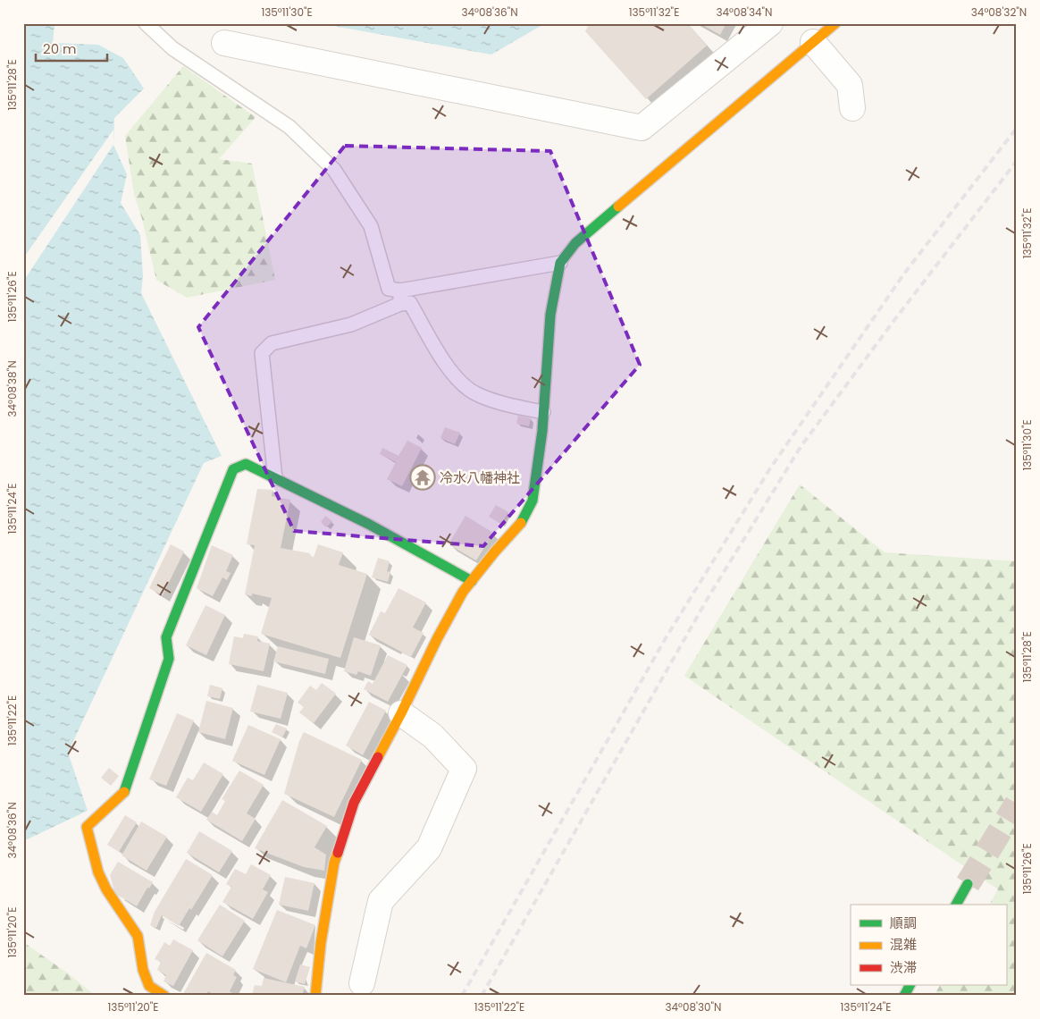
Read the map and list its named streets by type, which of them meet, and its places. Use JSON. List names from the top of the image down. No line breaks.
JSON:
{"places":{"temple":["冷水八幡神社"]},"legend":["順調","混雑","渋滞"],"scale_bar":"20 m","coordinates":["135°11'30\"E","34°08'36\"N","135°11'32\"E","34°08'34\"N","34°08'32\"N","135°11'28\"E","135°11'26\"E","34°08'38\"N","135°11'24\"E","135°11'22\"E","135°11'20\"E","34°08'30\"N"]}
